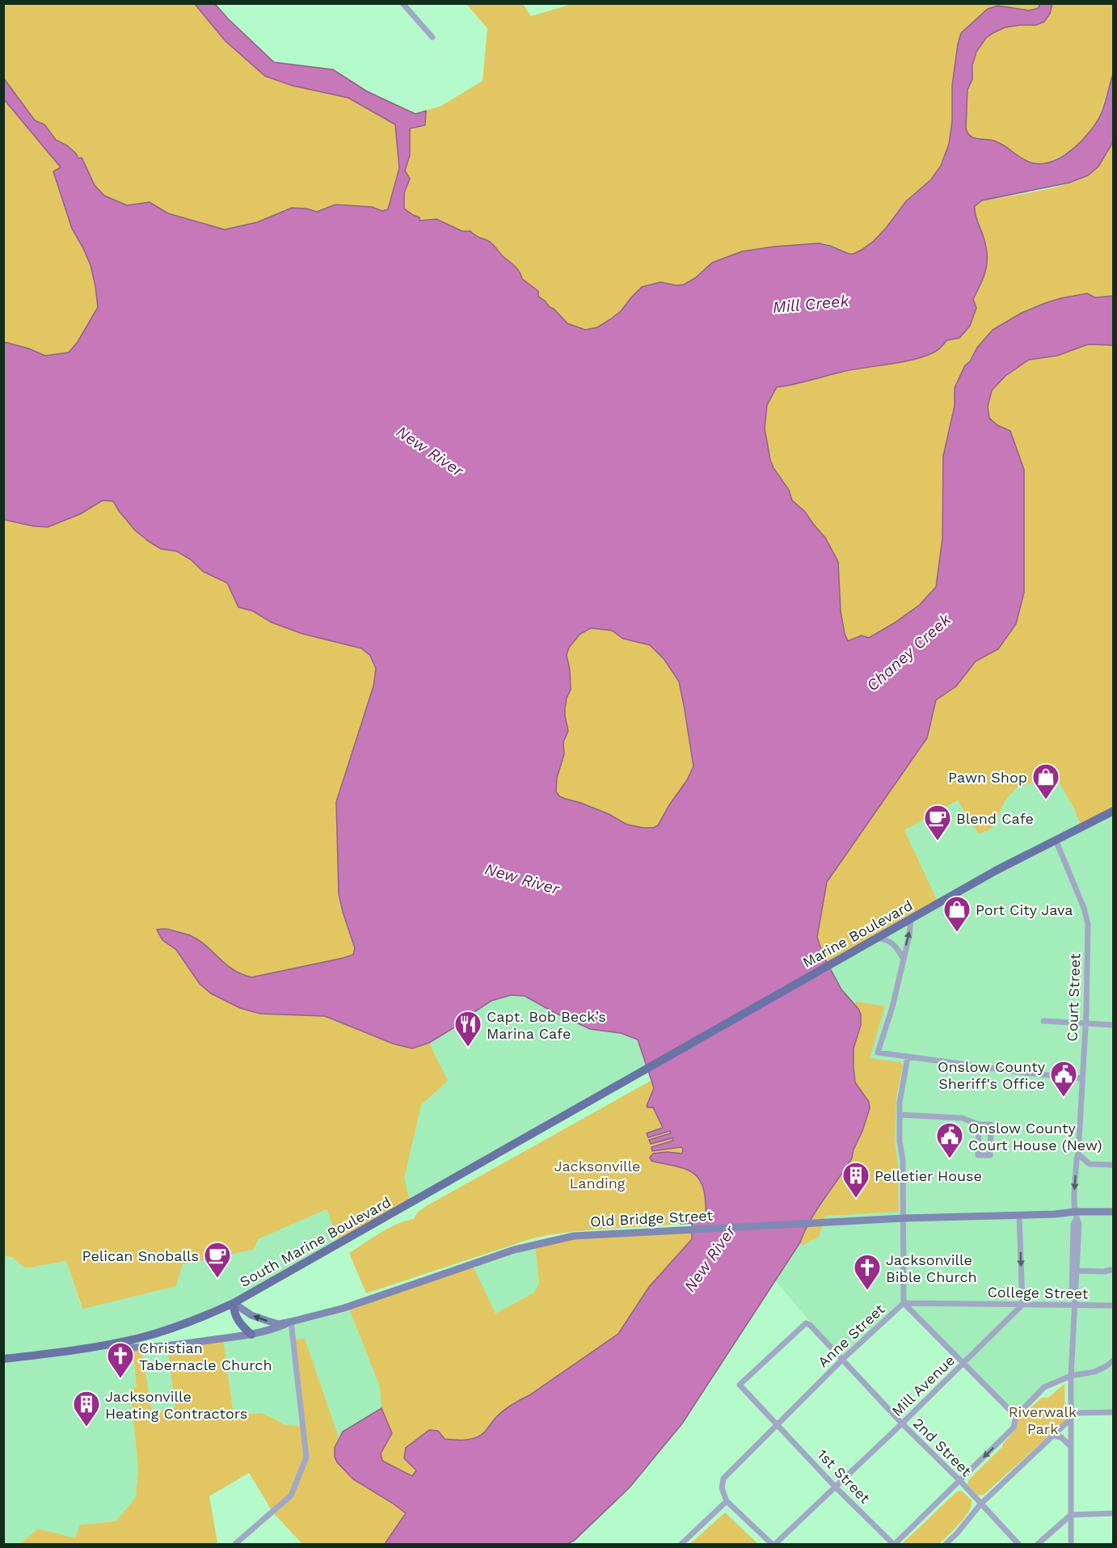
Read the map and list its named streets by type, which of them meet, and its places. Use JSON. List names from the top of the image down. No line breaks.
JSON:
{"streets":{"main road":["Marine Boulevard","Old Bridge Street","South Marine Boulevard"],"street":["Court Street","College Street","Anne Street","Mill Avenue","2nd Street","1st Street"]},"crossings":[["Marine Boulevard","Court Street"],["Marine Boulevard","South Marine Boulevard"],["Court Street","Old Bridge Street"],["Court Street","College Street"],["Old Bridge Street","South Marine Boulevard"],["Old Bridge Street","Anne Street"],["College Street","Anne Street"],["College Street","Mill Avenue"],["Anne Street","2nd Street"],["Anne Street","1st Street"],["Mill Avenue","2nd Street"],["Mill Avenue","1st Street"],["2nd Street","1st Street"]],"water":["Mill Creek","New River","Chaney Creek"],"parks":["Jacksonville Landing","Riverwalk Park"],"places":{"shop":["Pawn Shop","Port City Java"],"cafe":["Blend Cafe","Pelican Snoballs"],"restaurant":["Capt. Bob Beck’s Marina Cafe"],"public building":["Onslow County Sheriff's Office","Onslow County Court House (New)"],"building":["Pelletier House","Jacksonville Heating Contractors"],"church":["Jacksonville Bible Church","Christian Tabernacle Church"]}}
